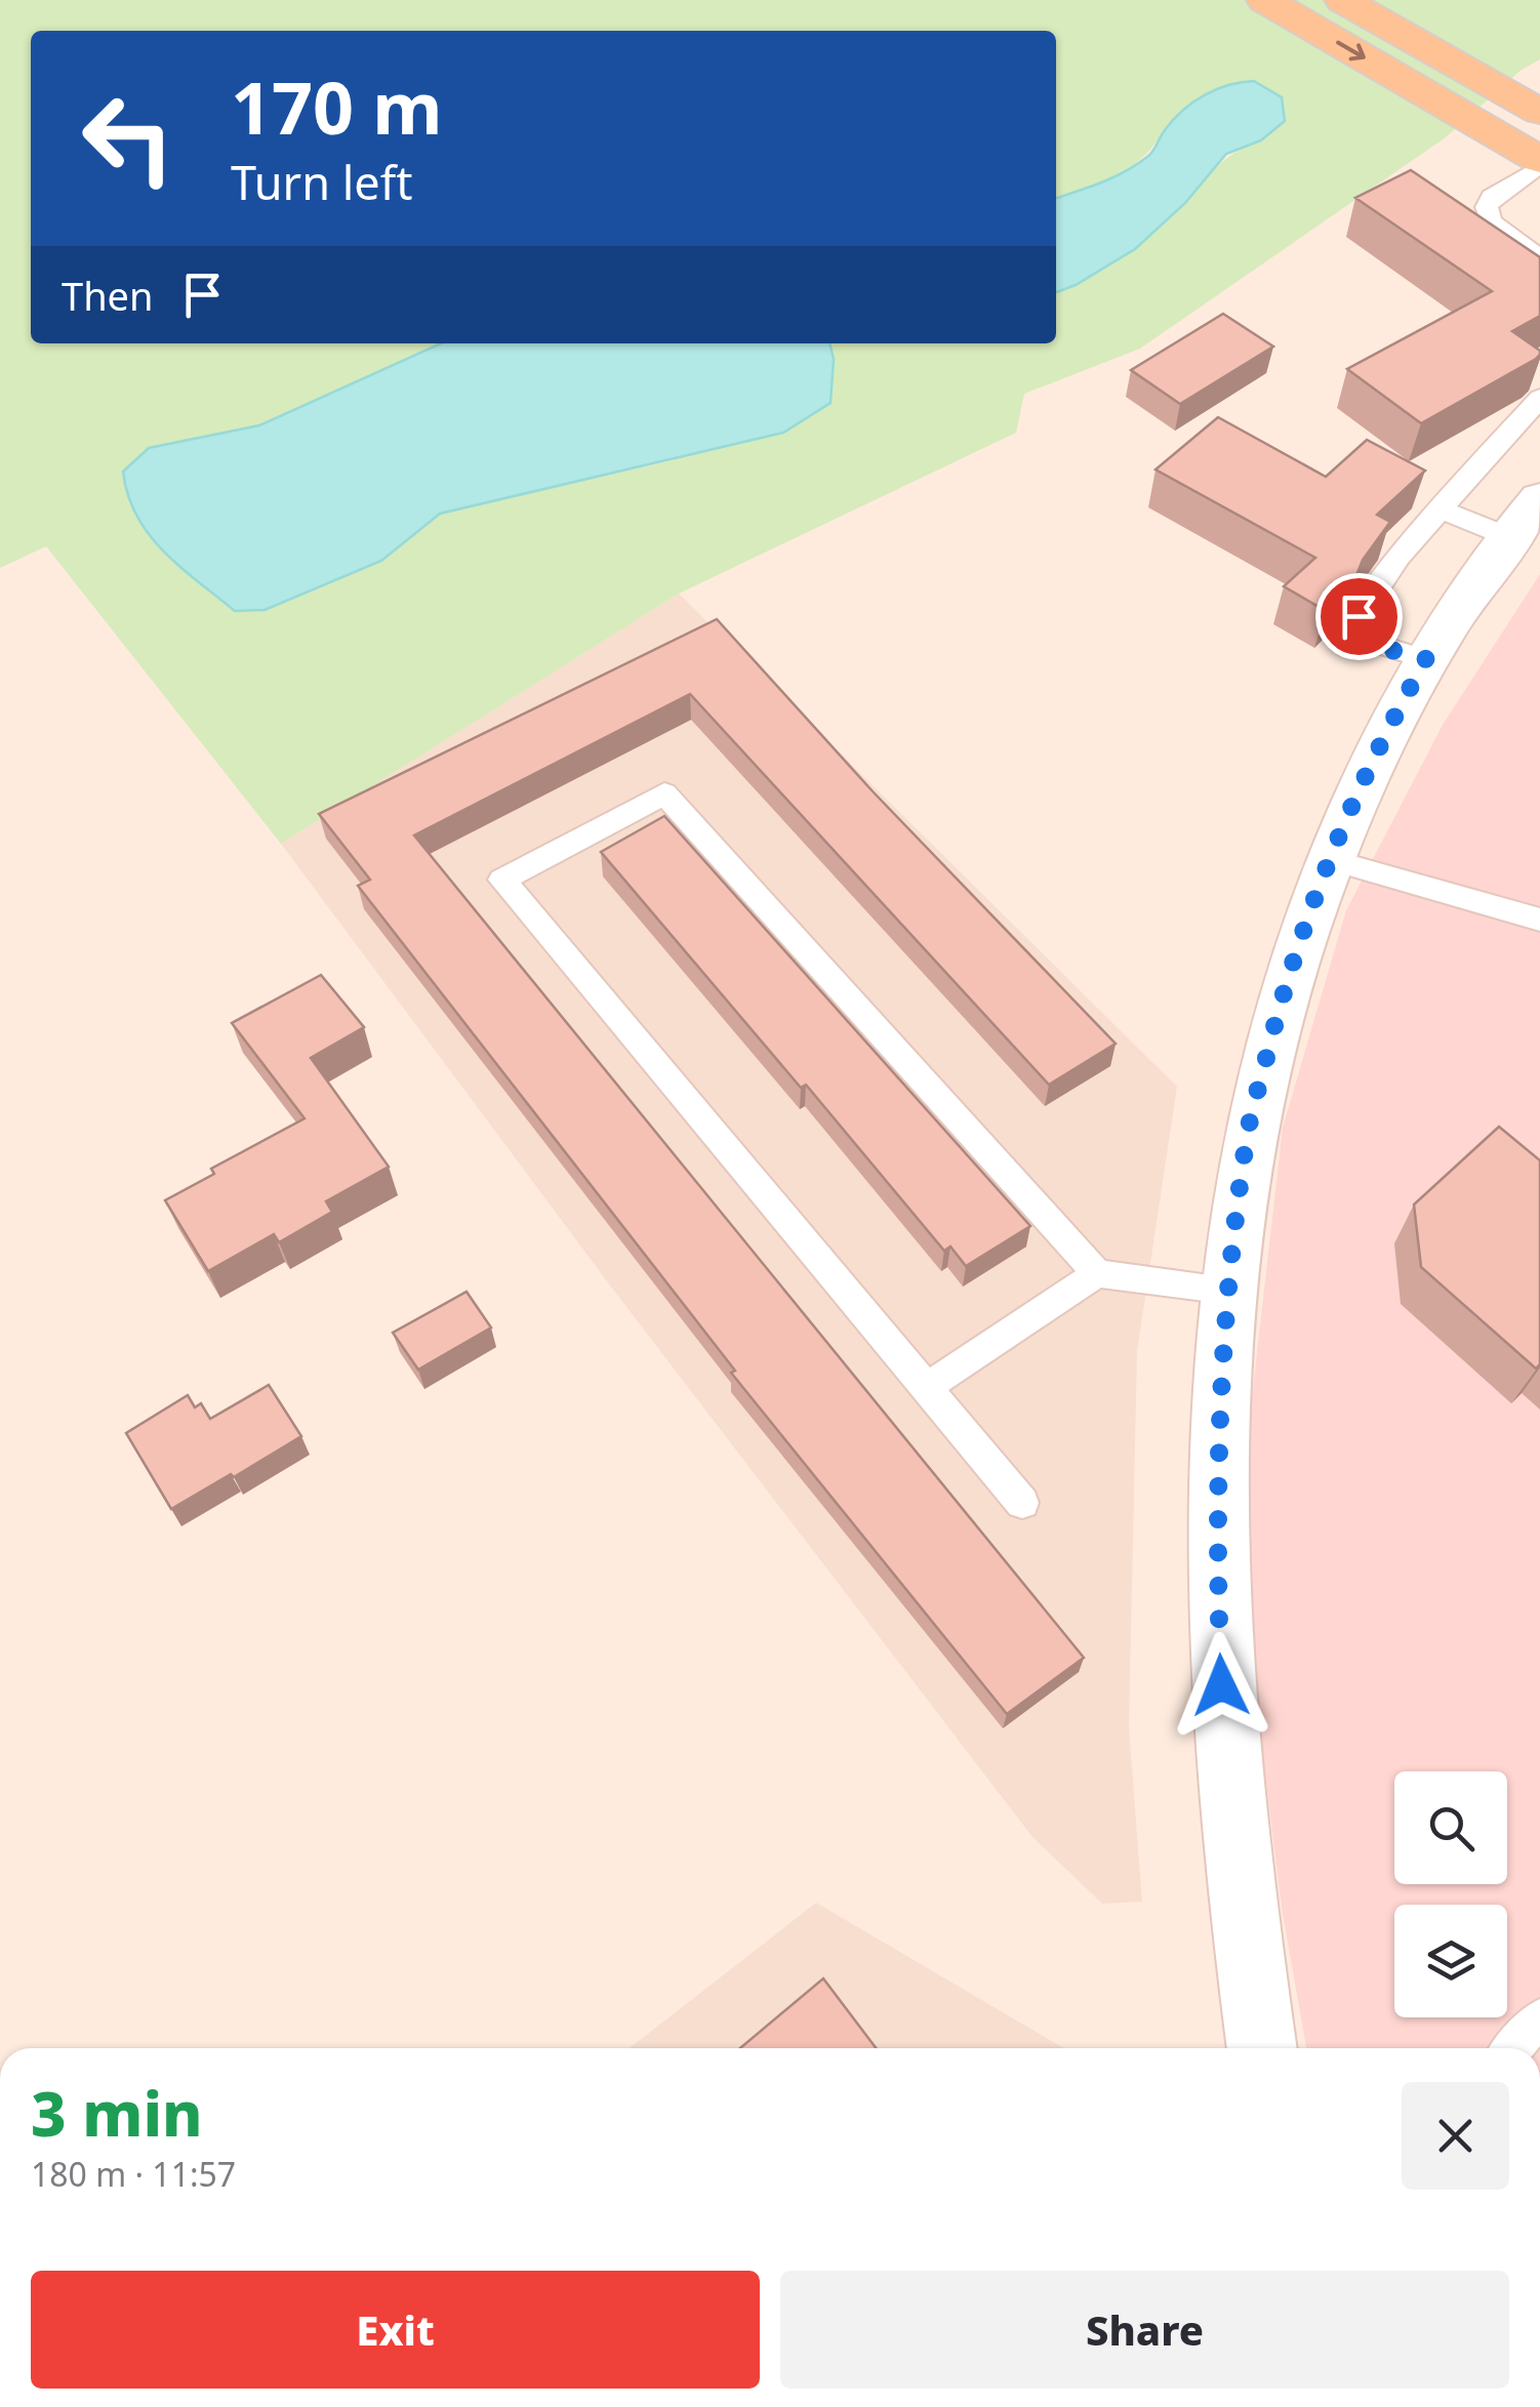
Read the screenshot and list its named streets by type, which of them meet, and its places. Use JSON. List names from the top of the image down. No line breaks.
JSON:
{"page":{"turn":["170 m","Turn left"],"then":"Then","heading":["3 min","180 m · 11:57"],"buttons":["Exit","Share"]}}
